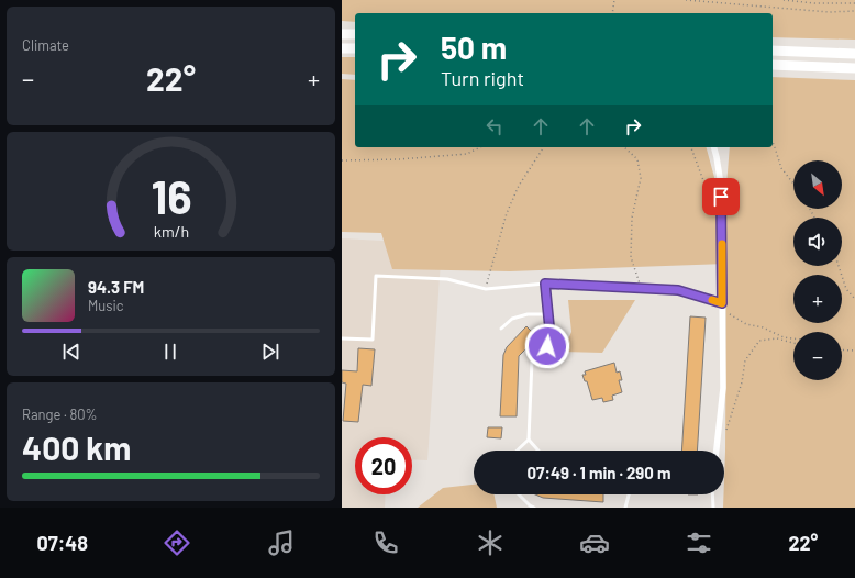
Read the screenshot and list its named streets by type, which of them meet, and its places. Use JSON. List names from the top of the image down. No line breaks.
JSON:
{"north":"bottom right","page":{"tile":["Climate",["Range · 80%","400 km"]],"turn":["50 m","Turn right"],"heat":["−","22°","+"],"map_buttons":["+","−"],"song":["94.3 FM","Music"],"limit":"20","trip":"07:49 · 1 min · 290 m","tabs":["07:48","22°"],"gauge":["16","km/h"]}}
